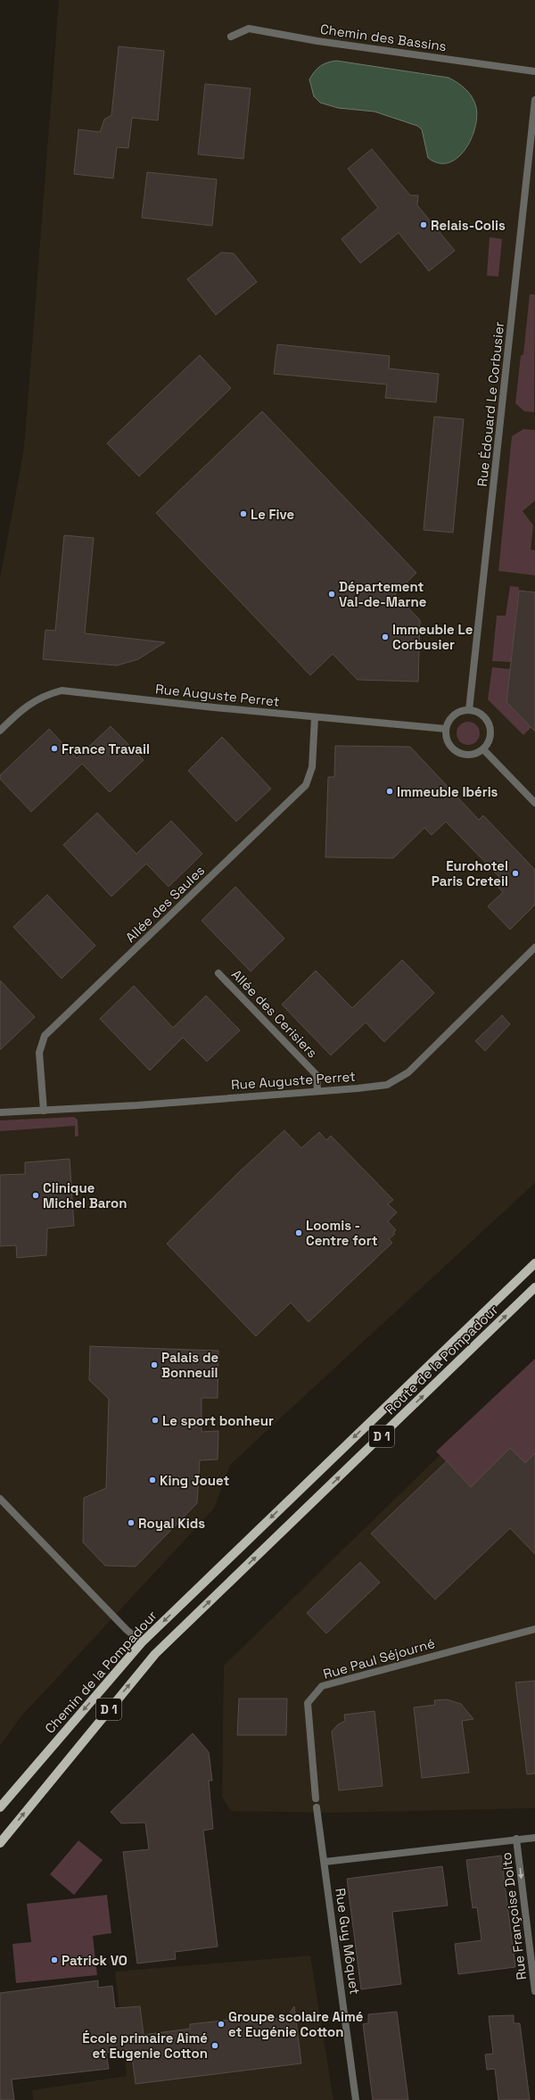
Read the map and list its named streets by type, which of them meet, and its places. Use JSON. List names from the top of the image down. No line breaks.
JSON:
{"streets":{"main road":["Route de la Pompadour","D 1","Chemin de la Pompadour"],"street":["Chemin des Bassins","Rue Édouard Le Corbusier","Rue Auguste Perret","Allée des Saules","Allée des Cerisiers","Rue Paul Séjourné","Rue Françoise Dolto","Rue Guy Môquet"]},"crossings":[["Rue Édouard Le Corbusier","Rue Auguste Perret"],["Rue Auguste Perret","Allée des Saules"],["Rue Auguste Perret","Allée des Cerisiers"],["Route de la Pompadour","Chemin de la Pompadour"]],"one_way":["Chemin de la Pompadour","Rue Françoise Dolto"],"places":["Relais-Colis","Le Five","Département Val-de-Marne","Immeuble Le Corbusier","France Travail","Immeuble Ibéris","Eurohotel Paris Creteil","Clinique Michel Baron","Loomis - Centre fort","Palais de Bonneuil","Le sport bonheur","King Jouet","Royal Kids","Patrick VO","Groupe scolaire Aimé et Eugénie Cotton","École primaire Aimé et Eugenie Cotton"]}
